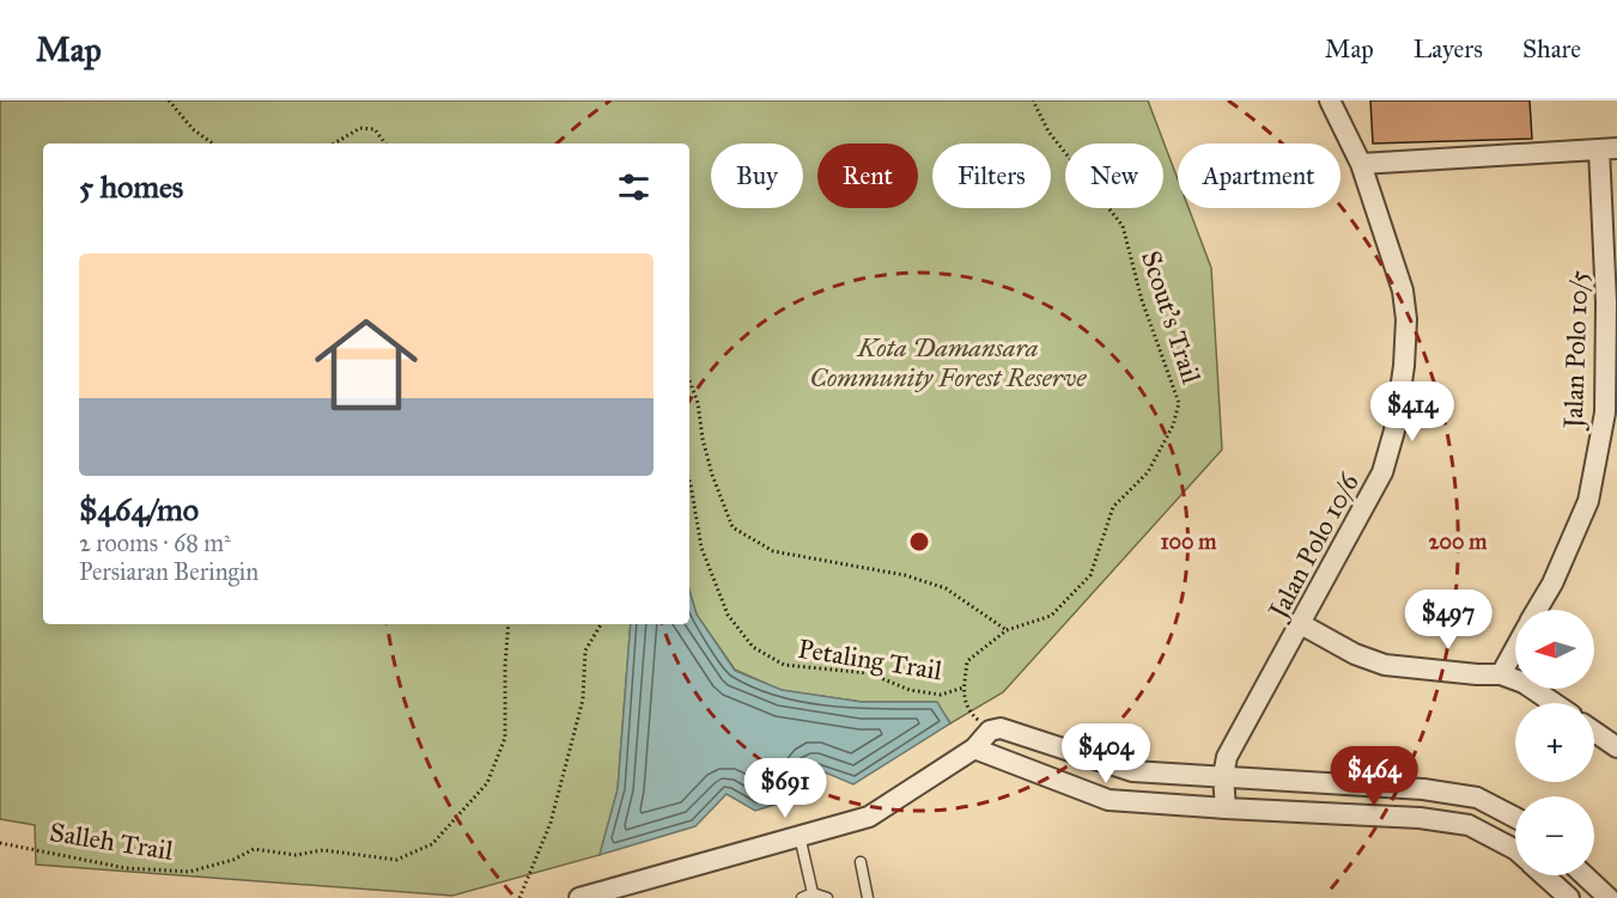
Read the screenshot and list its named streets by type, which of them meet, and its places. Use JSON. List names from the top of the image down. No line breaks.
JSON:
{"streets":{"street":["Jalan Polo 10/5","Jalan Polo 10/6"],"path":["Scout's Trail","Petaling Trail","Salleh Trail"]},"crossings":[["Scout's Trail","Petaling Trail"]],"parks":["Kota Damansara Community Forest Reserve"],"north":"left","page":{"header":"Map","nav":["Map","Layers","Share"],"chip":["Buy","Rent","Filters","New","Apartment"],"heading":"5 homes","list":[{"name":"$464/mo","note":"2 rooms · 68 m² · Persiaran Beringin"}],"price":["$414","$497","$404","$464","$691"],"map_buttons":["+","−"]},"rings":["100 m","200 m"]}
